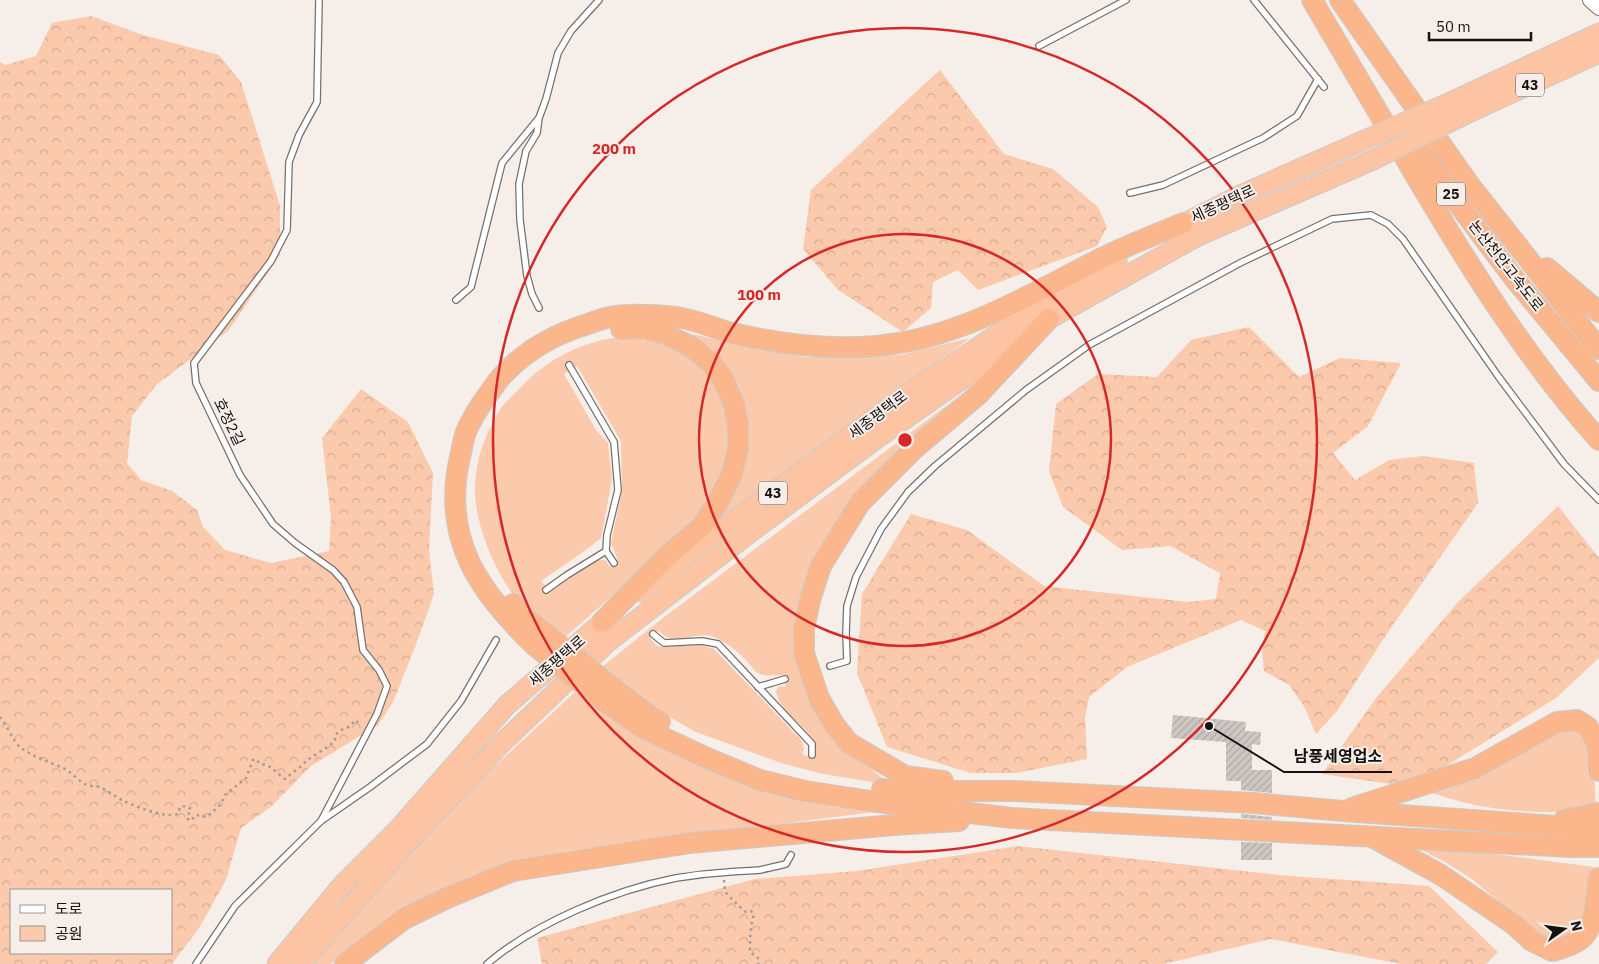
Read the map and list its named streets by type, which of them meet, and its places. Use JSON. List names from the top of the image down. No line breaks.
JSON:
{"streets":{"highway":["43","25","세종평택로","논산천안고속도로"],"lane":["호정2길"]},"places":["남풍세영업소"],"legend":["도로","공원"],"scale_bar":"50 m","north":"right","rings":["200 m","100 m"]}
